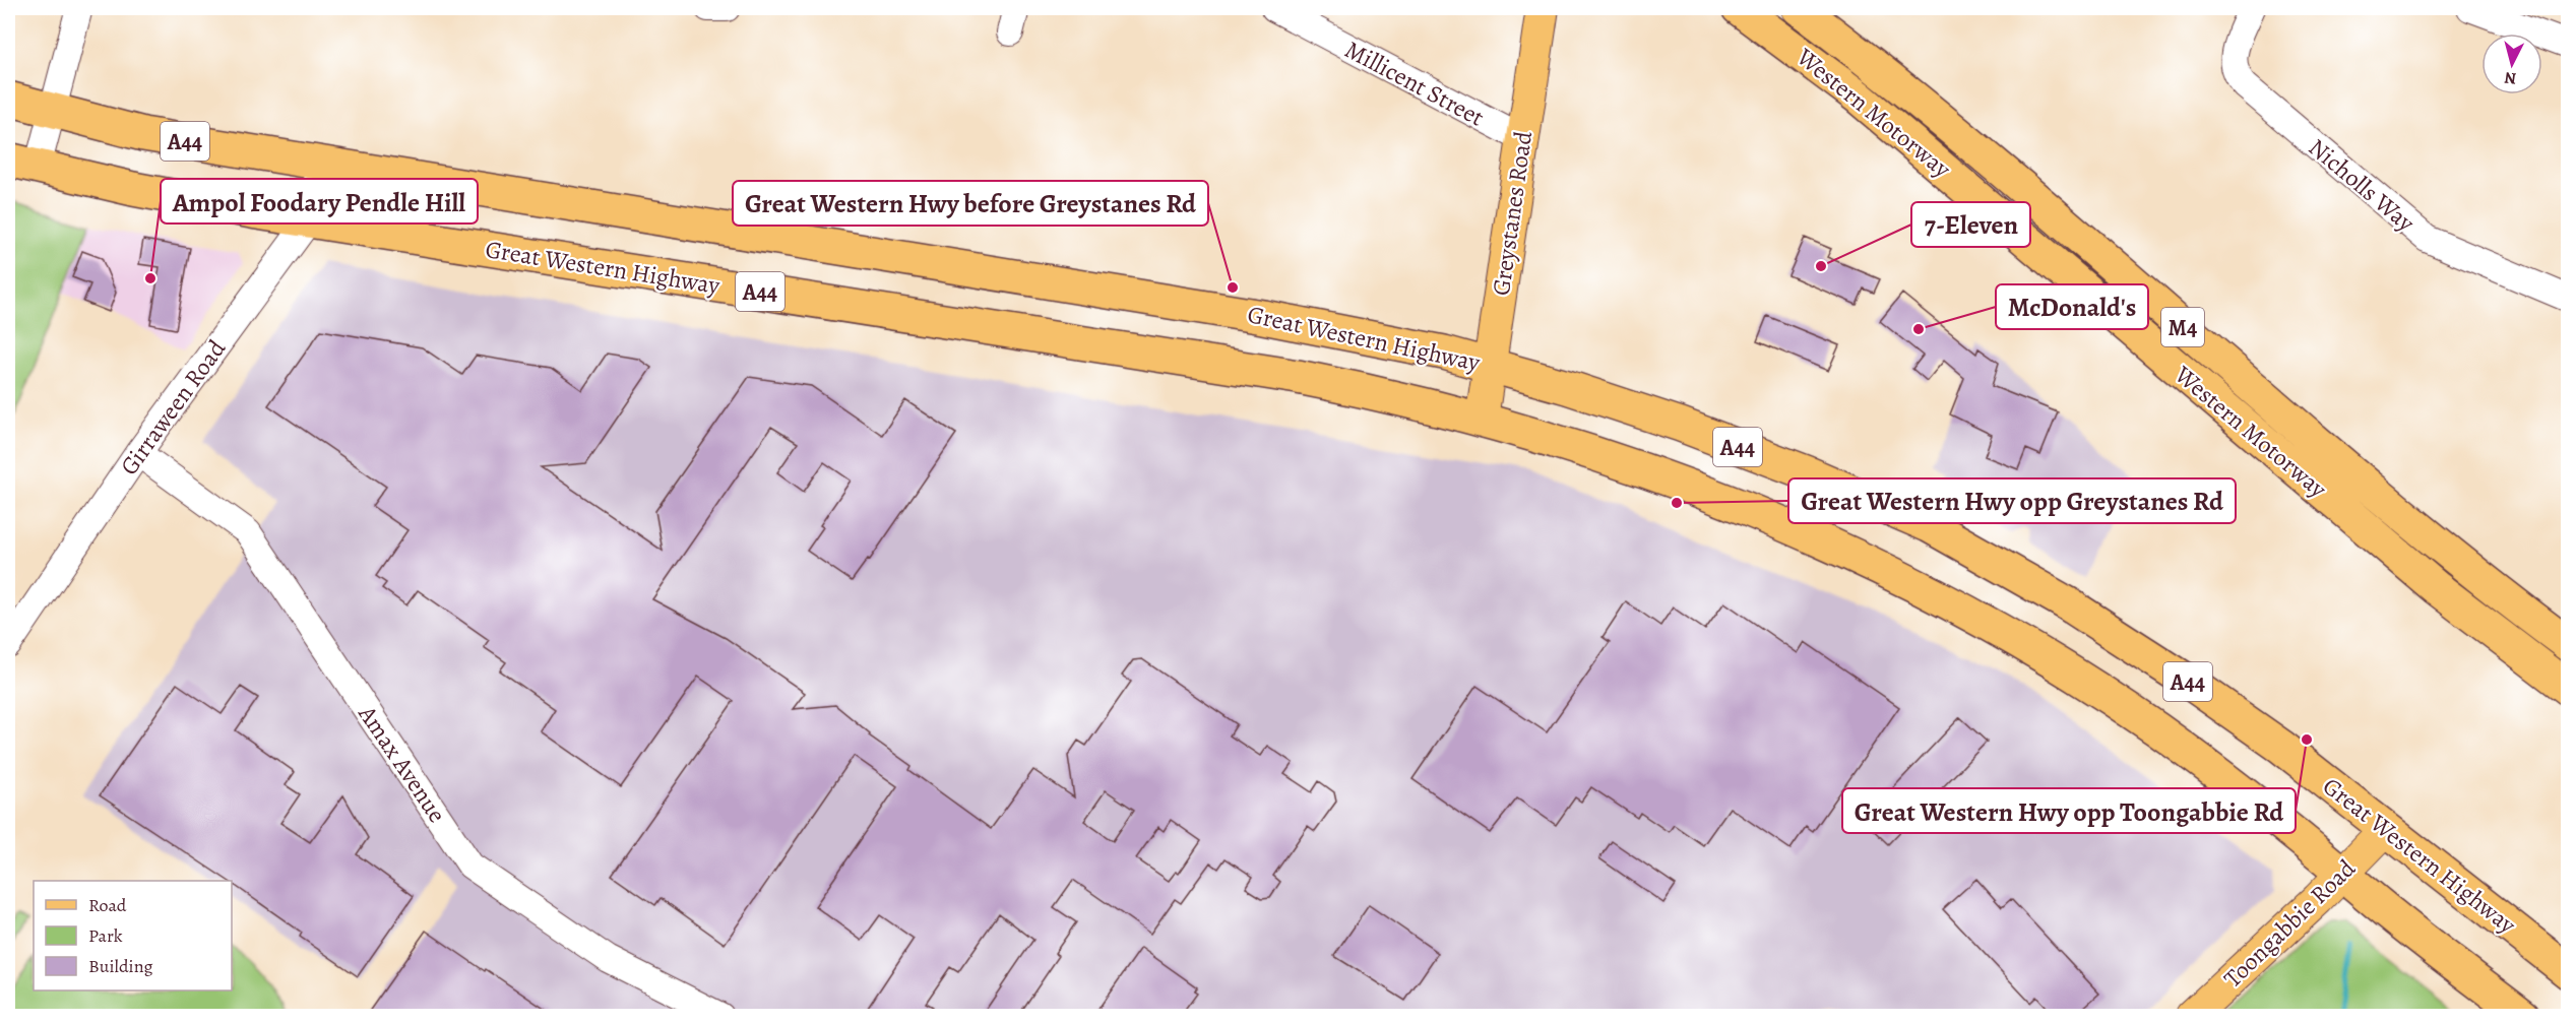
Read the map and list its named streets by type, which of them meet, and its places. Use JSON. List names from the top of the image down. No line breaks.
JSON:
{"streets":{"highway":["Western Motorway","A44","Great Western Highway","M4"],"main road":["Greystanes Road","Toongabbie Road"],"street":["Millicent Street","Nicholls Way","Girraween Road","Amax Avenue"]},"crossings":[["Millicent Street","Greystanes Road"],["Greystanes Road","Great Western Highway"],["Great Western Highway","Girraween Road"],["Great Western Highway","Toongabbie Road"],["Girraween Road","Amax Avenue"]],"places":["7-Eleven","Ampol Foodary Pendle Hill","Great Western Hwy before Greystanes Rd","McDonald's","Great Western Hwy opp Greystanes Rd","Great Western Hwy opp Toongabbie Rd"],"legend":["Road","Park","Building"],"north":"bottom"}
